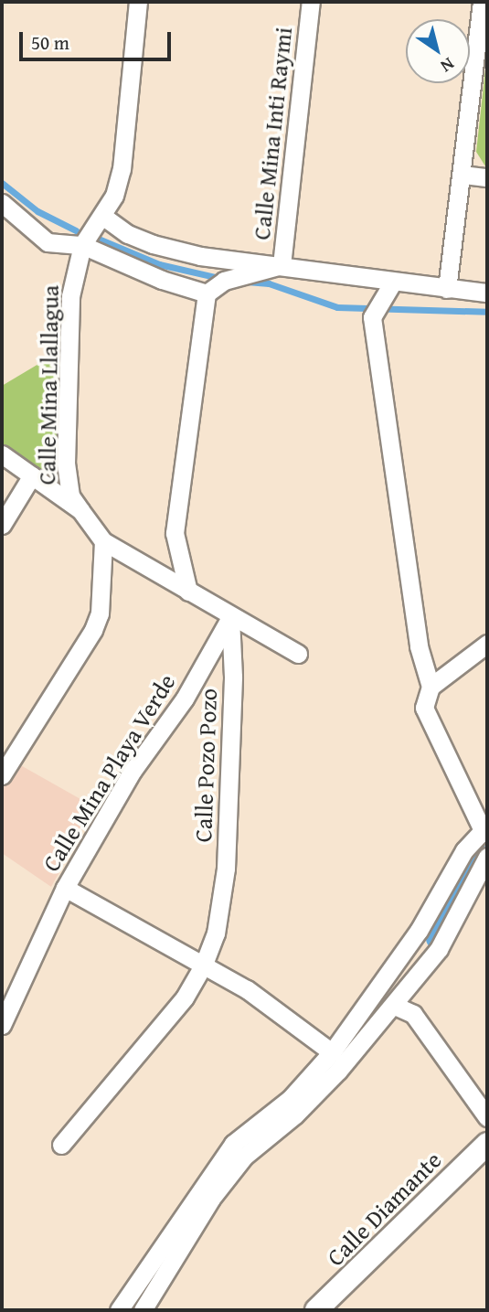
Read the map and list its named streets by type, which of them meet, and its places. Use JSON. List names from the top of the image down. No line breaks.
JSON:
{"streets":{"street":["Calle Mina Inti Raymi","Calle Mina Llallagua","Calle Pozo Pozo","Calle Mina Playa Verde","Calle Diamante"]},"crossings":[["Calle Pozo Pozo","Calle Mina Playa Verde"]],"scale_bar":"50 m","north":"bottom right"}
